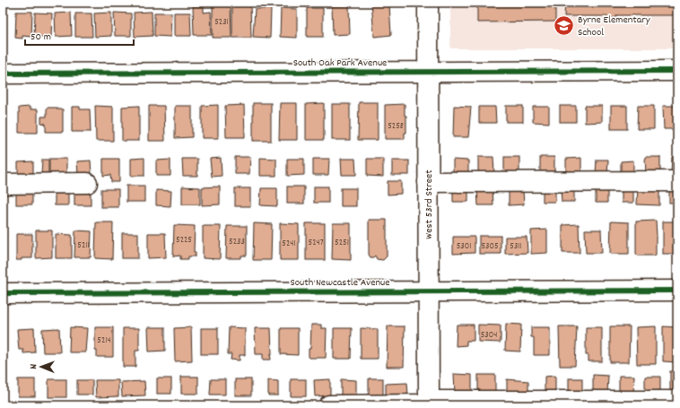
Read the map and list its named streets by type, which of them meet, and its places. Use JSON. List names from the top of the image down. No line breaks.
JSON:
{"streets":{"street":["South Oak Park Avenue","West 53rd Street","South Newcastle Avenue"]},"crossings":[["South Oak Park Avenue","West 53rd Street"],["West 53rd Street","South Newcastle Avenue"]],"places":{"school or university":["Byrne Elementary School"]},"house_numbers":["5231","5258","5225","5233","5247","5251","5241","5211","5301","5305","5311","5304","5214"],"scale_bar":"50 m","north":"left"}
